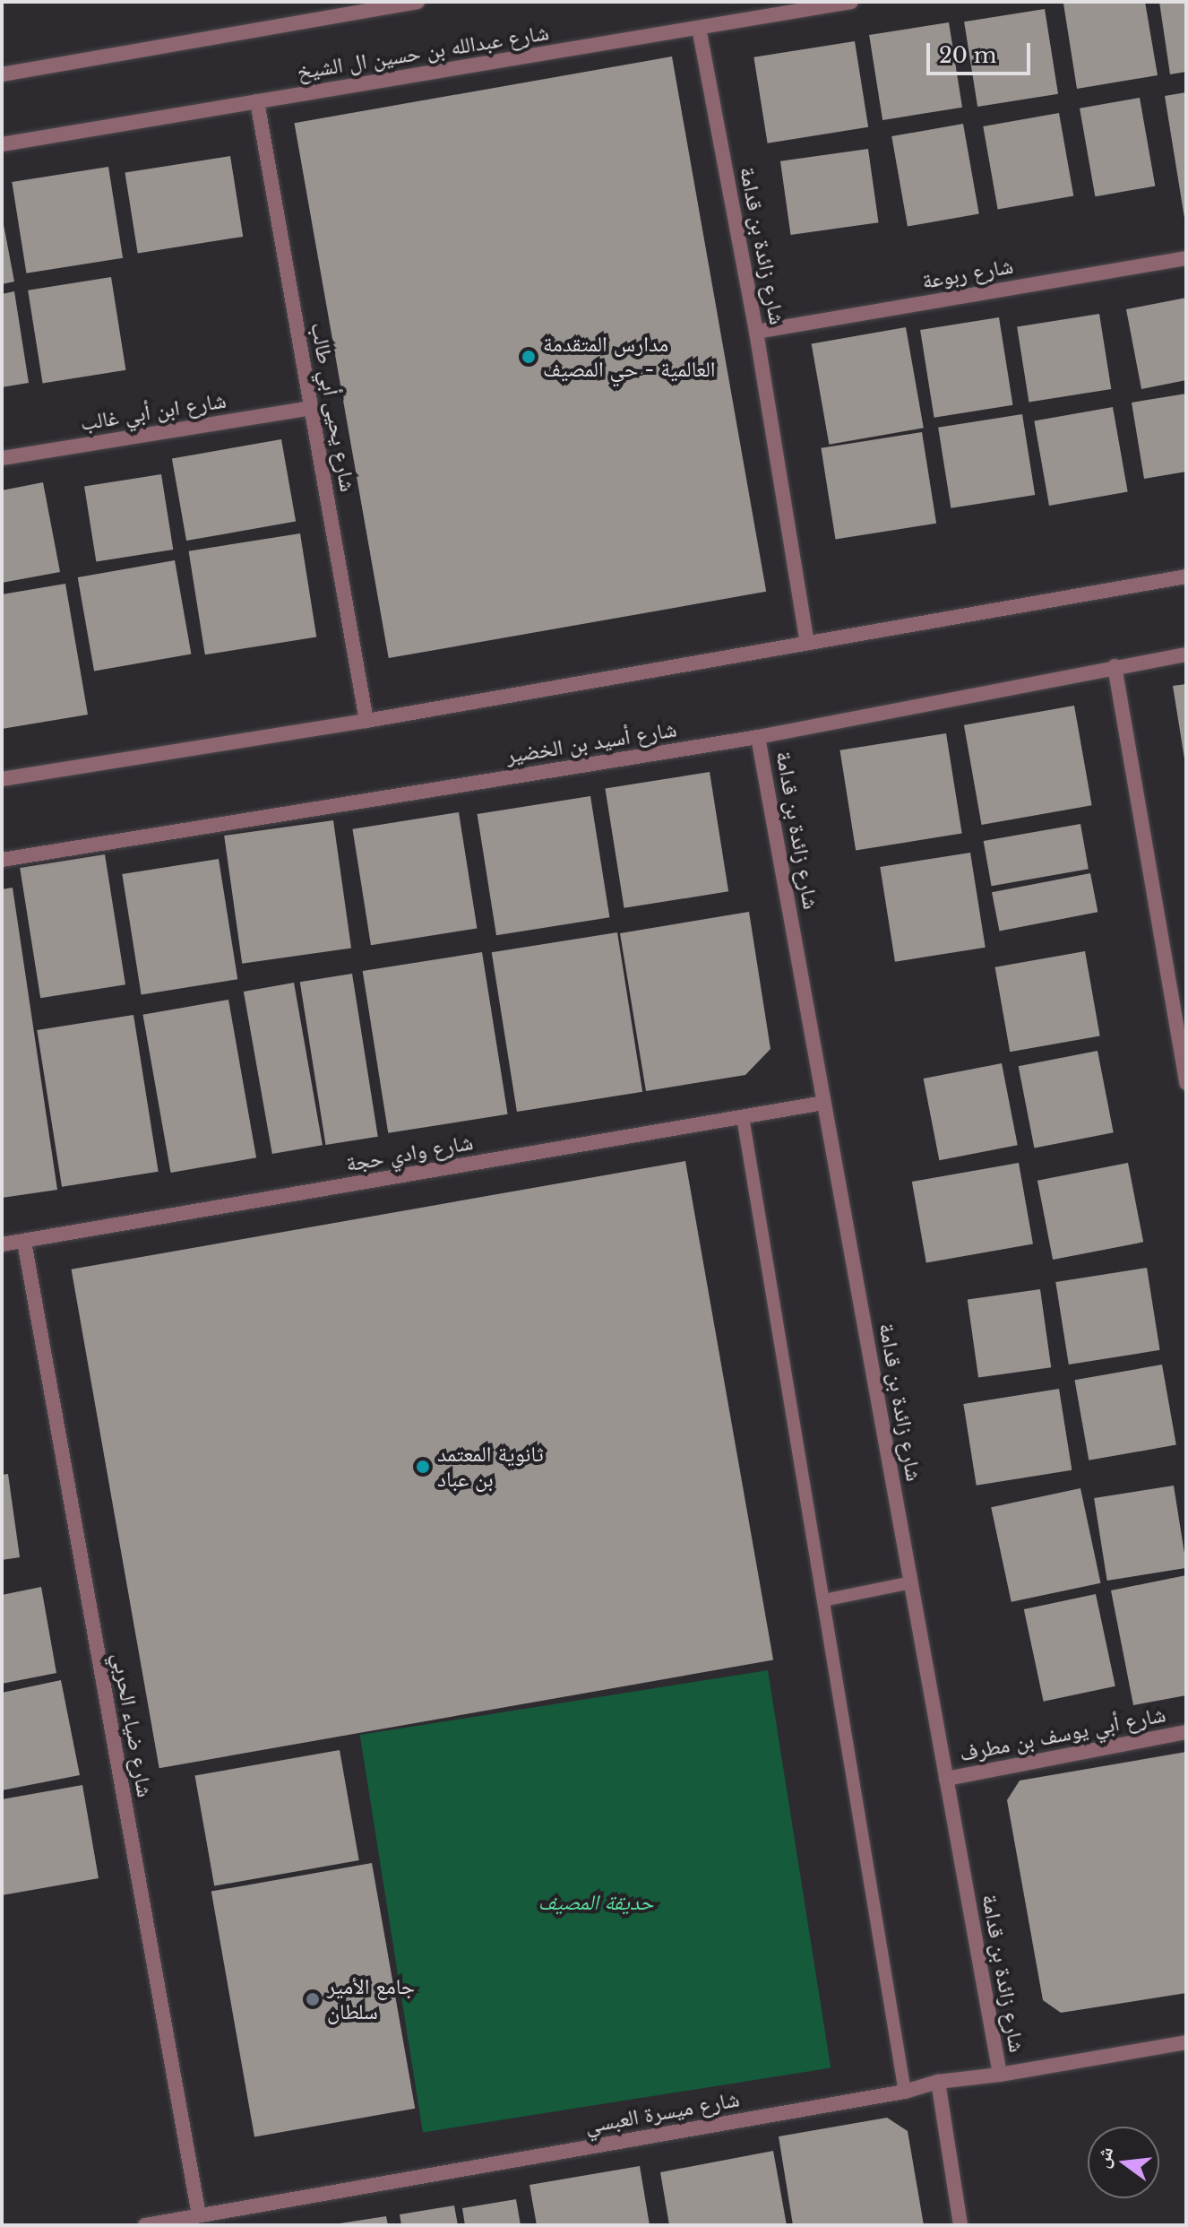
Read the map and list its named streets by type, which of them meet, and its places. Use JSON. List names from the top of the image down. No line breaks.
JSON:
{"streets":{"street":["شارع عبدالله بن حسين ال الشيخ","شارع زائدة بن قدامة","شارع ربوعة","شارع يحيى أبي طالب","شارع ابن أبي غالب","شارع أسيد بن الخضير","شارع وادي حجة","شارع ضياء الحربي","شارع أبي يوسف بن مطرف","شارع ميسرة العبسي"]},"crossings":[["شارع عبدالله بن حسين ال الشيخ","شارع زائدة بن قدامة"],["شارع عبدالله بن حسين ال الشيخ","شارع يحيى أبي طالب"],["شارع زائدة بن قدامة","شارع ربوعة"],["شارع زائدة بن قدامة","شارع أسيد بن الخضير"],["شارع زائدة بن قدامة","شارع وادي حجة"],["شارع زائدة بن قدامة","شارع أبي يوسف بن مطرف"],["شارع زائدة بن قدامة","شارع ميسرة العبسي"],["شارع يحيى أبي طالب","شارع ابن أبي غالب"],["شارع وادي حجة","شارع ضياء الحربي"],["شارع ضياء الحربي","شارع ميسرة العبسي"]],"parks":["حديقة المصيف"],"places":["مدارس المتقدمة العالمية - حي المصيف","ثانوية المعتمد بن عباد","جامع الأمير سلطان"],"scale_bar":"20 m","north":"left"}
